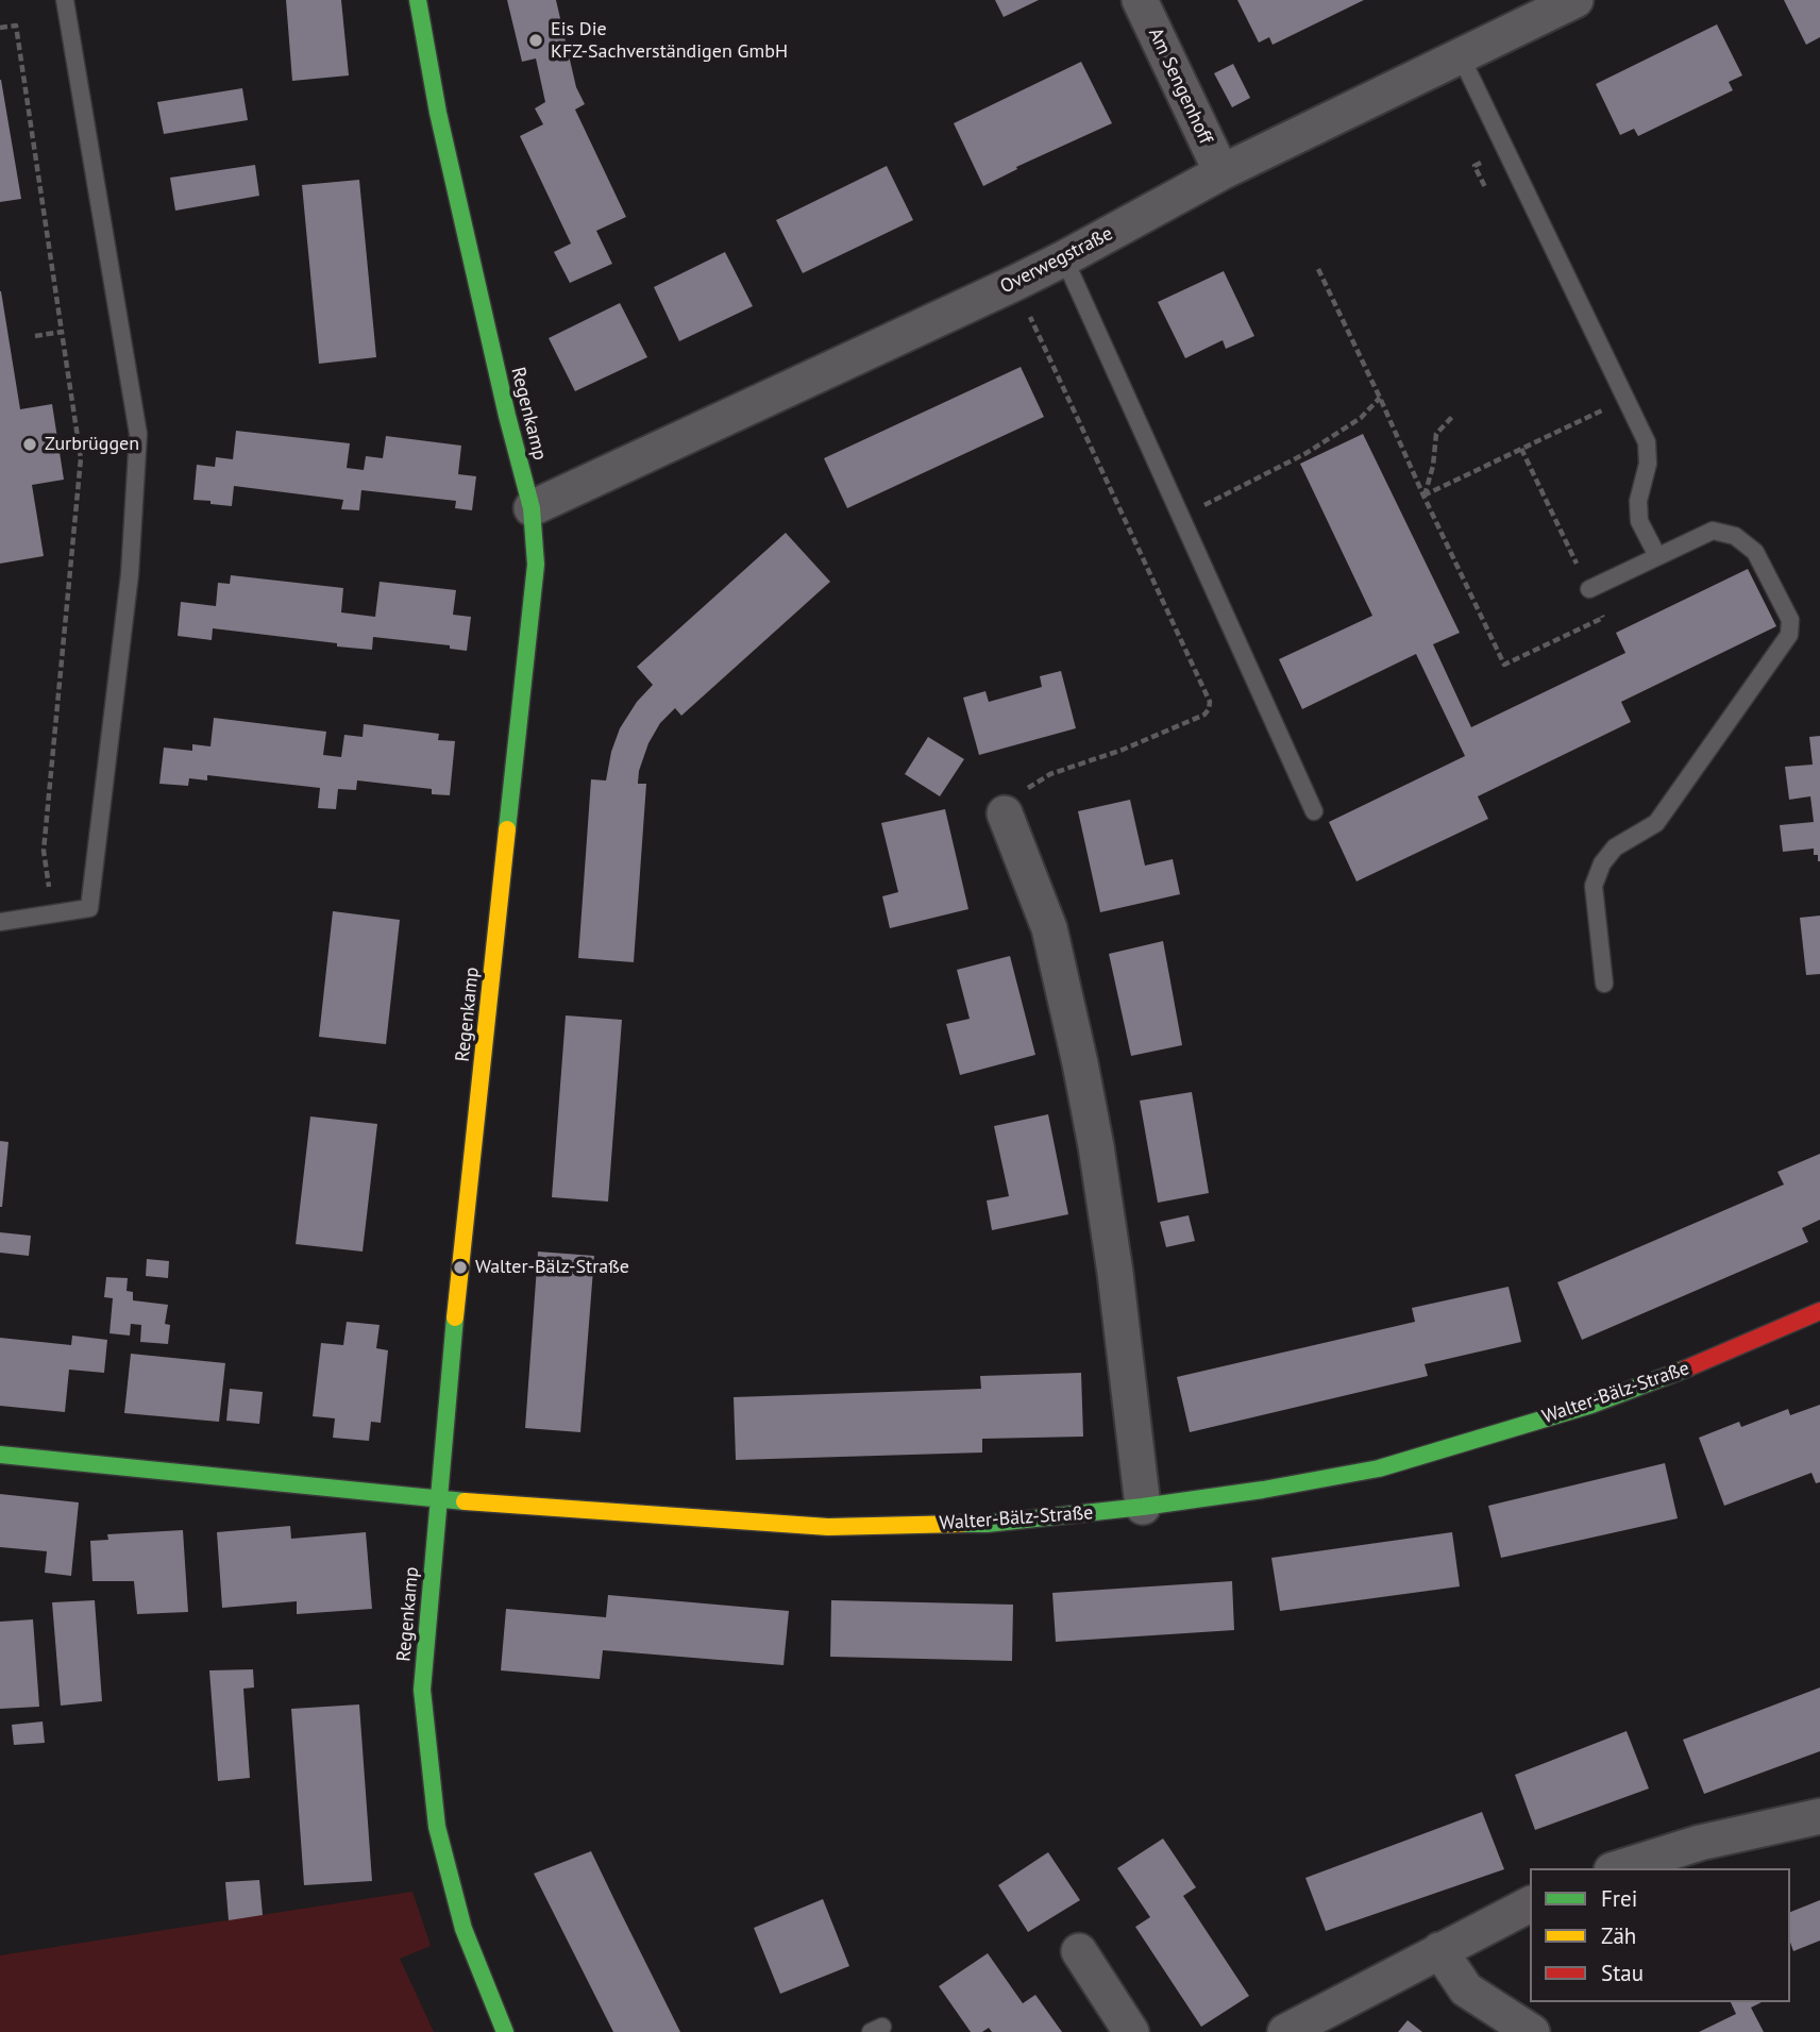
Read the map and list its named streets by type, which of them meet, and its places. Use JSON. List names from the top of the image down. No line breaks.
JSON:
{"streets":{"street":["Am Sengenhoff","Overwegstraße","Regenkamp","Walter-Bälz-Straße"]},"crossings":[["Am Sengenhoff","Overwegstraße"],["Overwegstraße","Regenkamp"],["Regenkamp","Walter-Bälz-Straße"]],"places":["Eis Die KFZ-Sachverständigen GmbH","Zurbrüggen","Walter-Bälz-Straße"],"legend":["Frei","Zäh","Stau"]}
